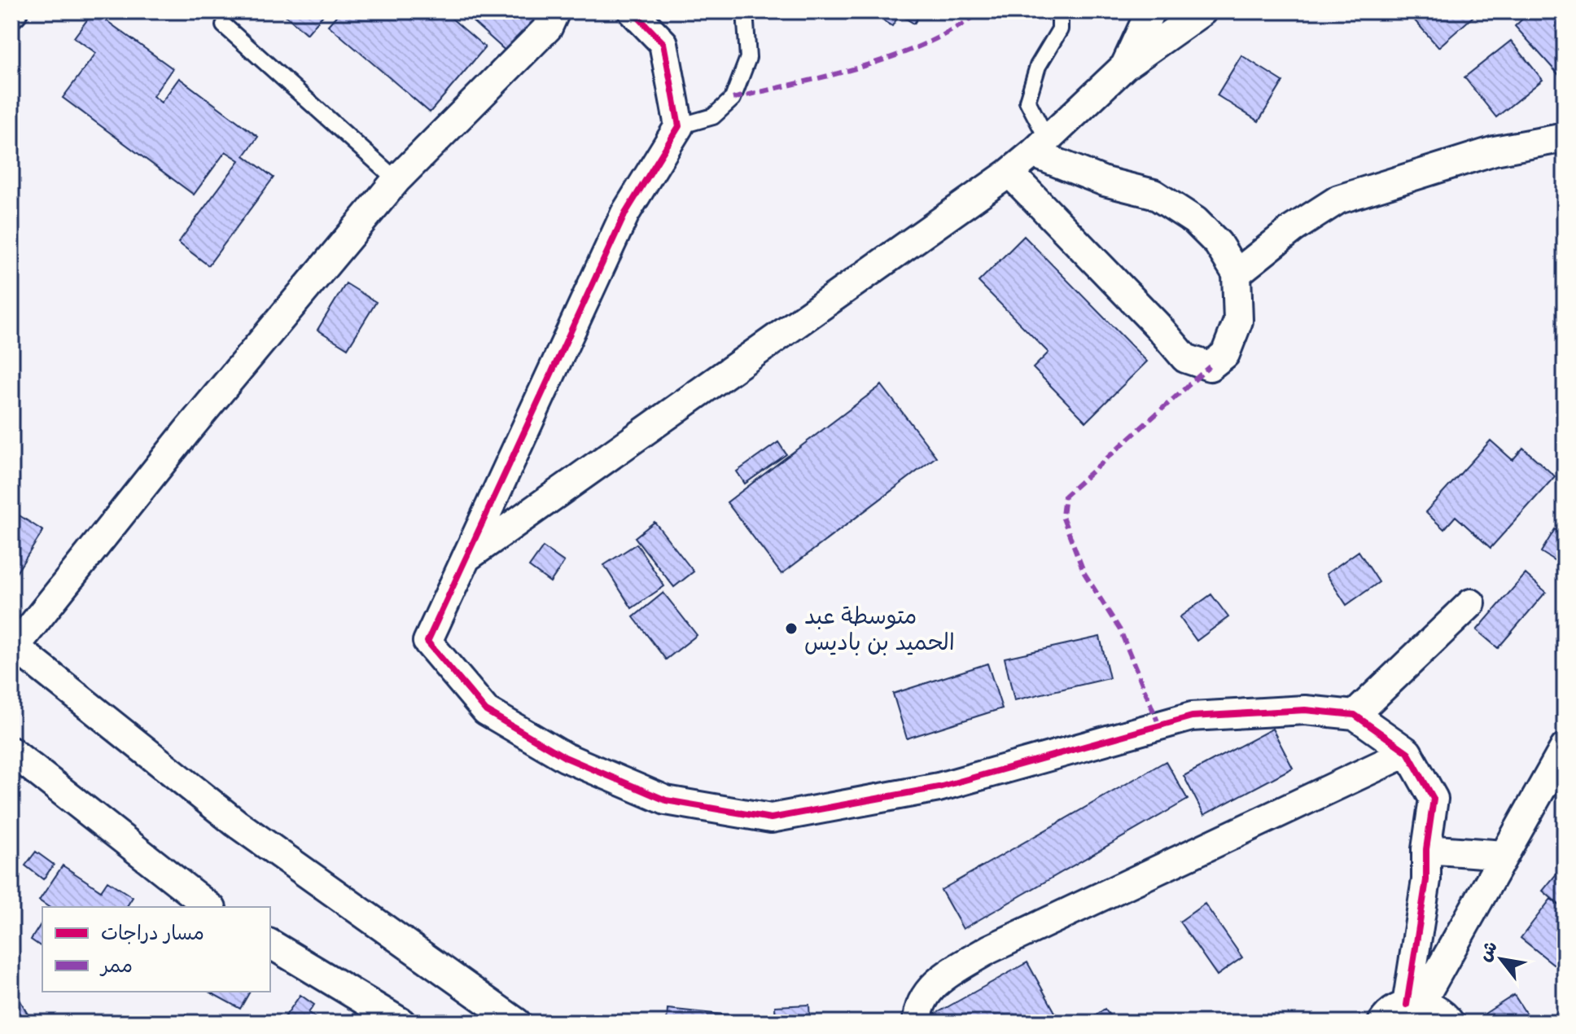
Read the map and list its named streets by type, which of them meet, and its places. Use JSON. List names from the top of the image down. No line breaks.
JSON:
{"places":["متوسطة عبد الحميد بن باديس"],"legend":["مسار دراجات","ممر"],"north":"top left"}
